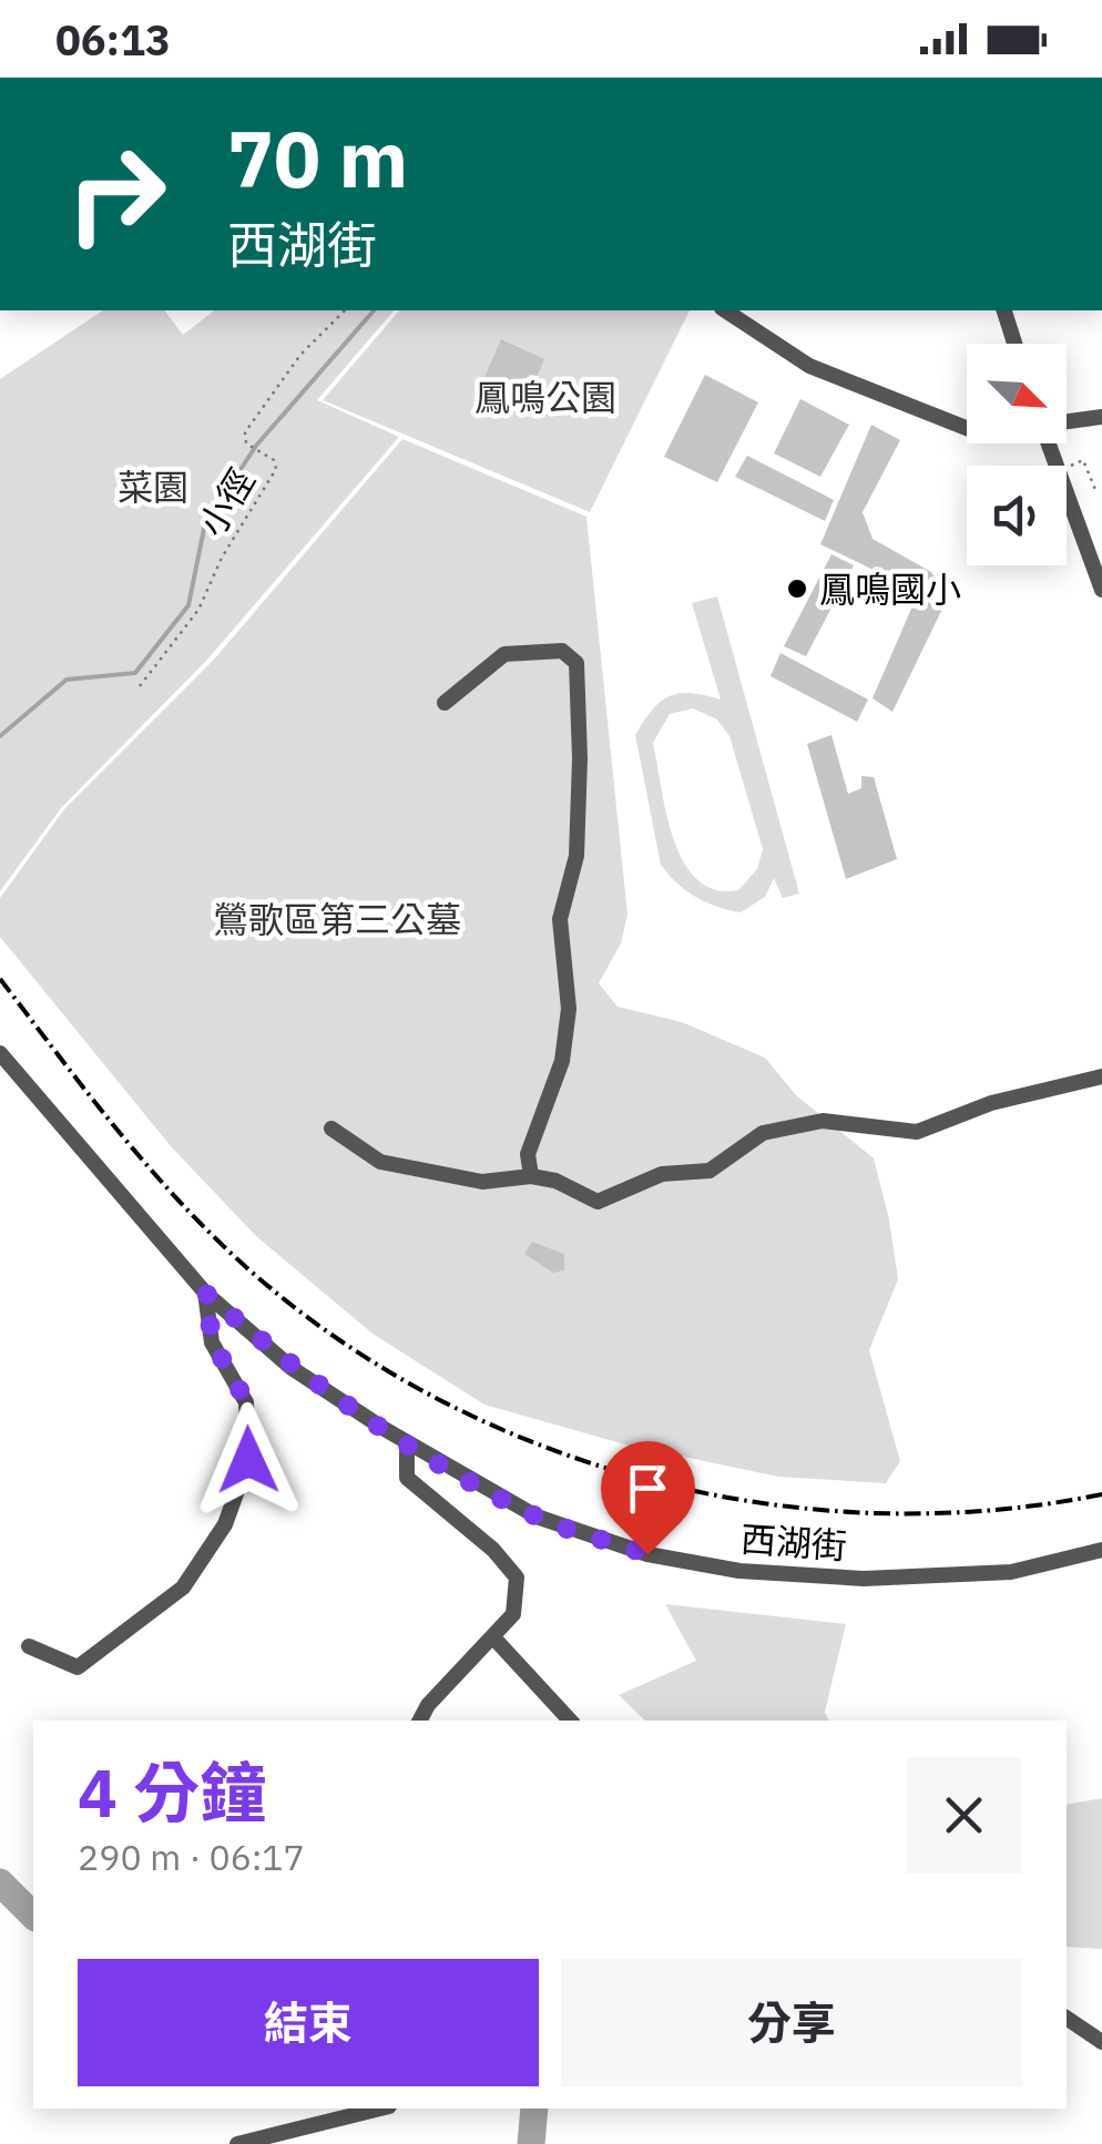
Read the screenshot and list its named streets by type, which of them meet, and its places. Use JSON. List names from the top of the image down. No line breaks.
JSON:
{"streets":{"street":["西湖街"],"path":["小徑"]},"parks":["鳳鳴公園","菜園","鶯歌區第三公墓"],"places":["鳳鳴國小"],"north":"bottom right","page":{"status":"06:13","turn":["70 m","西湖街"],"heading":["4 分鐘","290 m · 06:17"],"buttons":["結束","分享"]}}
